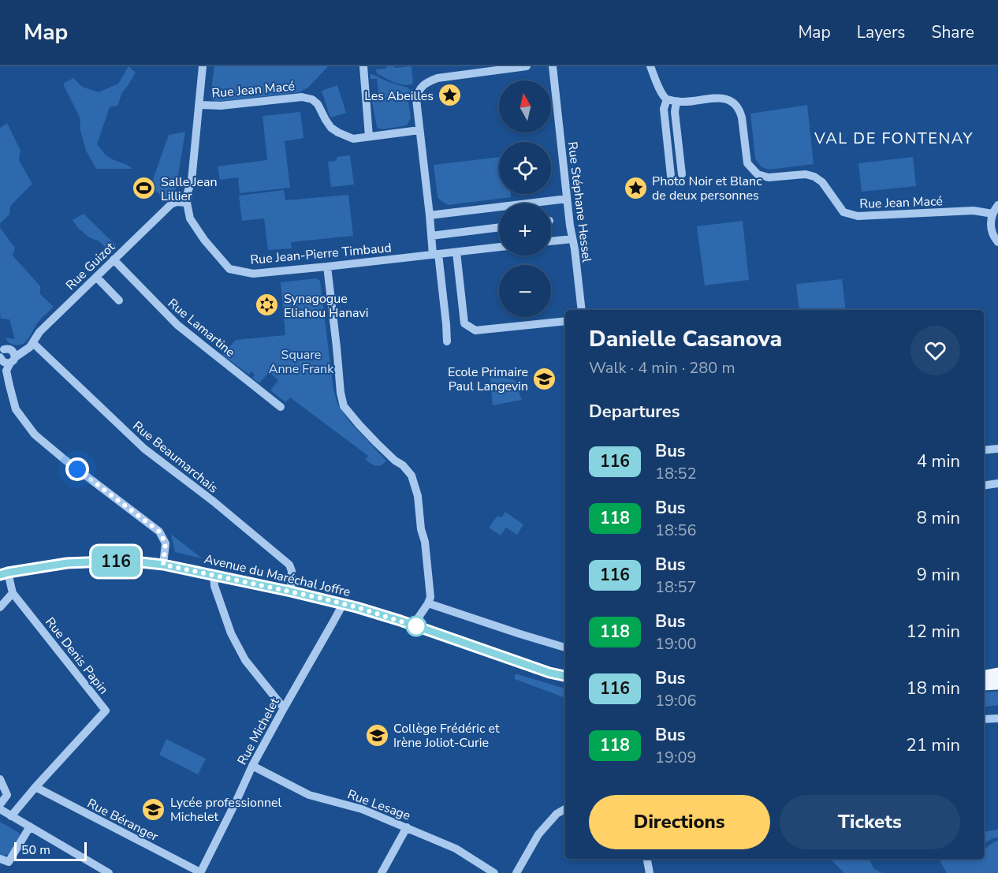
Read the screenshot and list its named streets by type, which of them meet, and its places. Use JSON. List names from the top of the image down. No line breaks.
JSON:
{"streets":{"main road":["Avenue du Maréchal Joffre"],"street":["Rue Jean Macé","Rue Stéphane Hessel","Rue Jean-Pierre Timbaud","Rue Guizot","Rue Lamartine","Rue Beaumarchais","Rue Denis Papin","Rue Michelet","Rue Lesage","Rue Béranger"]},"crossings":[["Rue Jean-Pierre Timbaud","Rue Guizot"],["Rue Guizot","Rue Lamartine"],["Rue Guizot","Rue Beaumarchais"],["Rue Beaumarchais","Avenue du Maréchal Joffre"],["Avenue du Maréchal Joffre","Rue Denis Papin"],["Avenue du Maréchal Joffre","Rue Michelet"],["Rue Denis Papin","Rue Béranger"],["Rue Michelet","Rue Lesage"],["Rue Michelet","Rue Béranger"]],"districts":["VAL DE FONTENAY"],"parks":["Square Anne Frank"],"places":{"place":["Les Abeilles","Photo Noir et Blanc de deux personnes"],"sports":["Salle Jean Lillier"],"synagogue":["Synagogue Eliahou Hanavi"],"school or university":["Ecole Primaire Paul Langevin","Collège Frédéric et Irène Joliot-Curie","Lycée professionnel Michelet"]},"lines":["bus line 116"],"scale_bar":"50 m","north":"top","page":{"header":"Map","nav":["Map","Layers","Share"],"on_map":"116","map_buttons":["+","−"],"heading":[["Danielle Casanova","Walk · 4 min · 280 m"],"Departures"],"list":[{"mark":"116","name":"Bus","note":"18:52","value":"4 min"},{"mark":"118","name":"Bus","note":"18:56","value":"8 min"},{"mark":"116","name":"Bus","note":"18:57","value":"9 min"},{"mark":"118","name":"Bus","note":"19:00","value":"12 min"},{"mark":"116","name":"Bus","note":"19:06","value":"18 min"},{"mark":"118","name":"Bus","note":"19:09","value":"21 min"}],"buttons":["Directions","Tickets"],"scale":"50 m"}}
